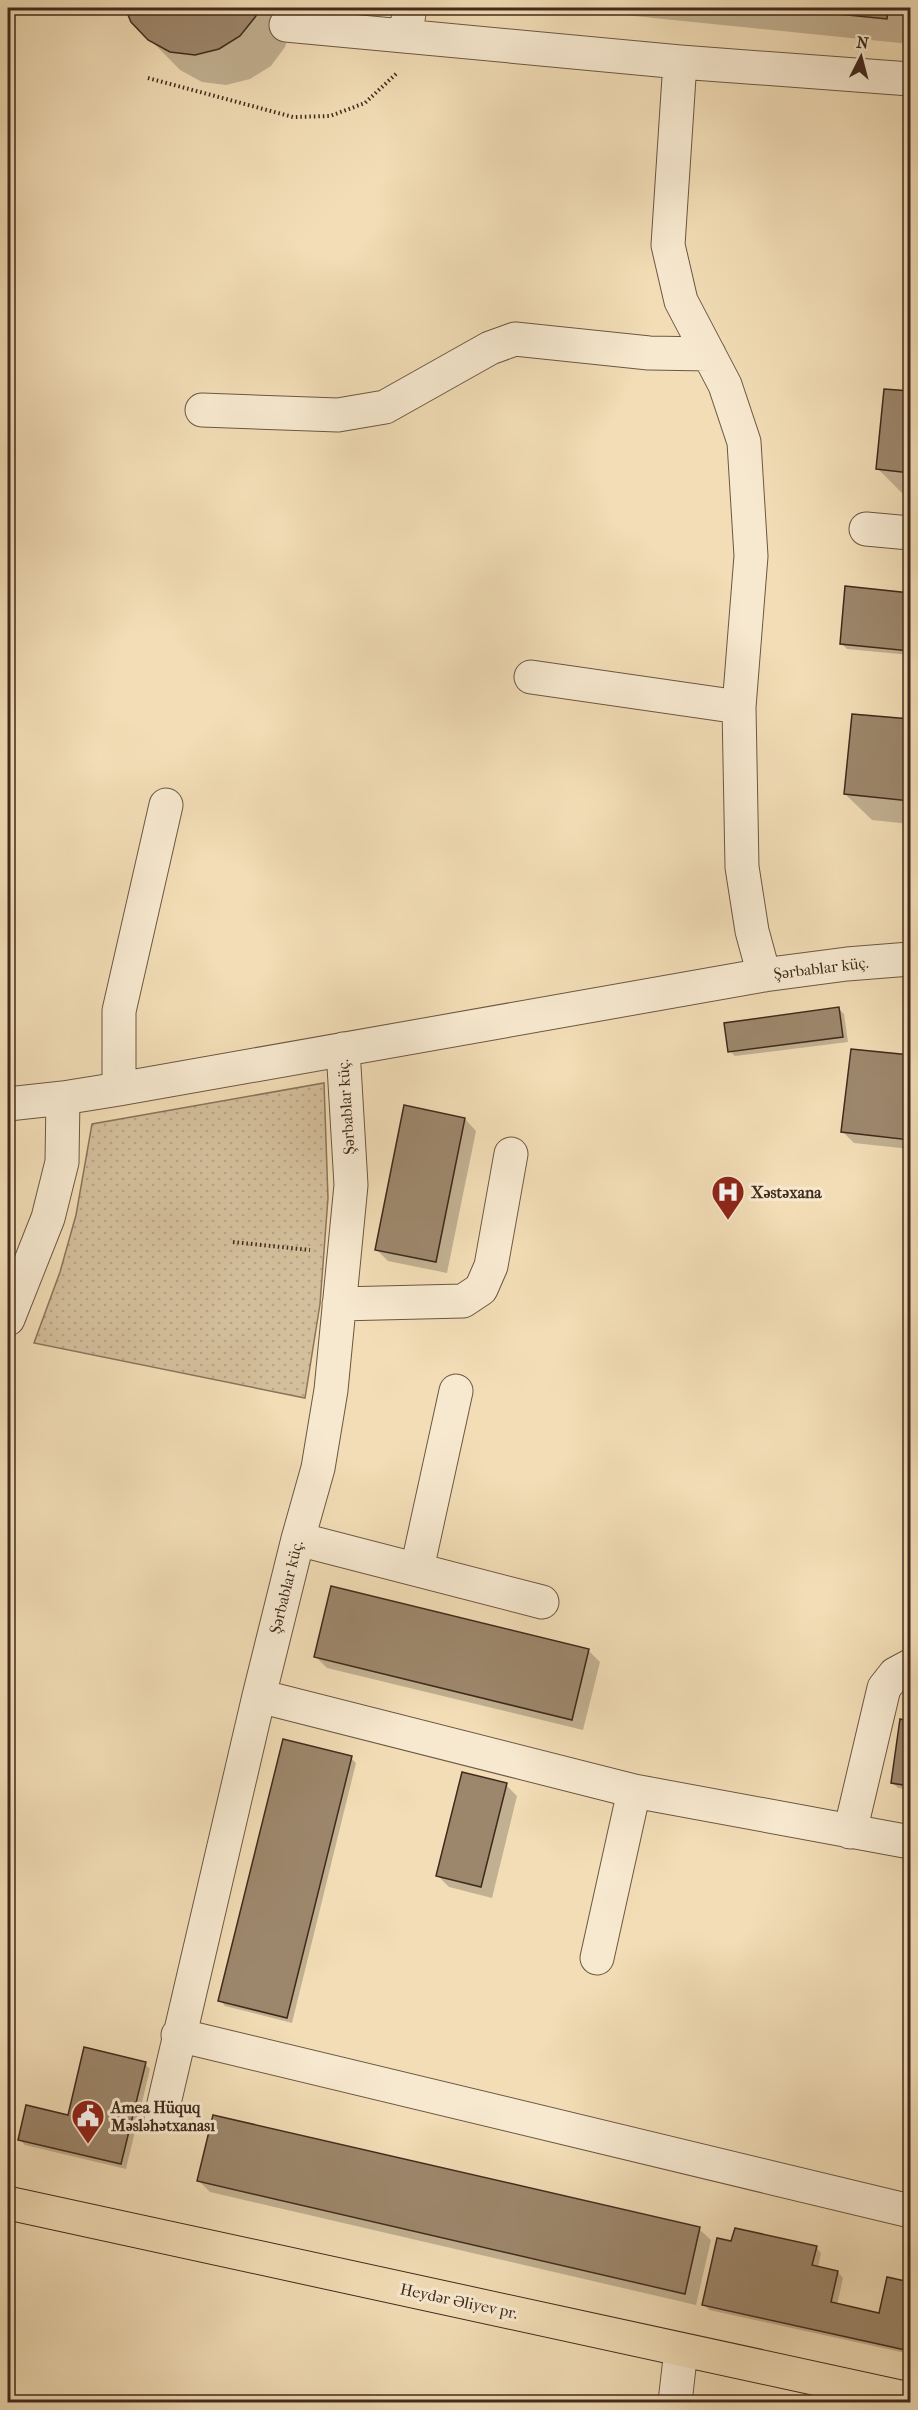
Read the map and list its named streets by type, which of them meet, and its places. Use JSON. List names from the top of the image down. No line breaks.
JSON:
{"streets":{"main road":["Heydər Əliyev pr."],"street":["Şərbablar küç."]},"places":{"hospital":["Xəstəxana"],"public building":["Amea Hüquq Məsləhətxanası"]},"north":"top"}
